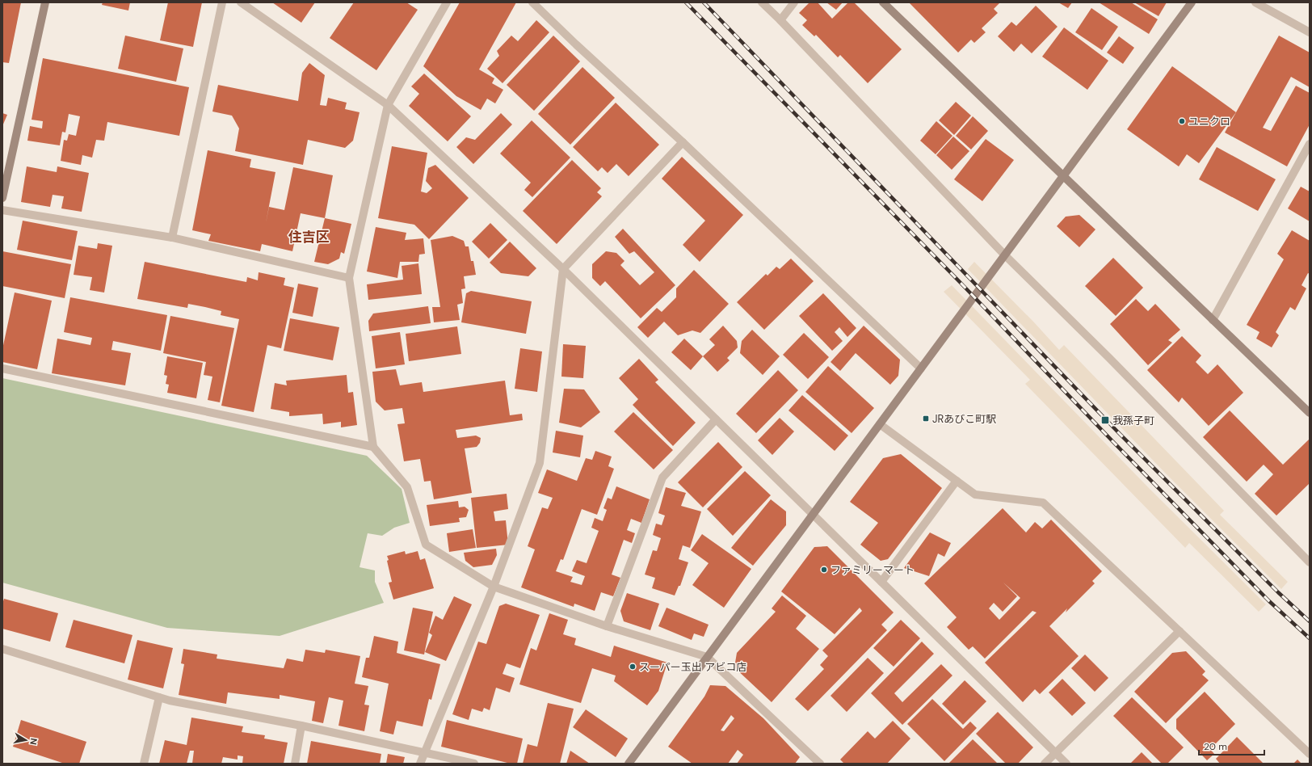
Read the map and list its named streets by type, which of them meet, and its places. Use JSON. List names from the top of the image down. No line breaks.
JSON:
{"districts":["住吉区"],"places":{"other":["ユニクロ","ファミリーマート","スーパー玉出 アビコ店"],"transit":["JRあびこ町駅","我孫子町"]},"scale_bar":"20 m","north":"right"}
